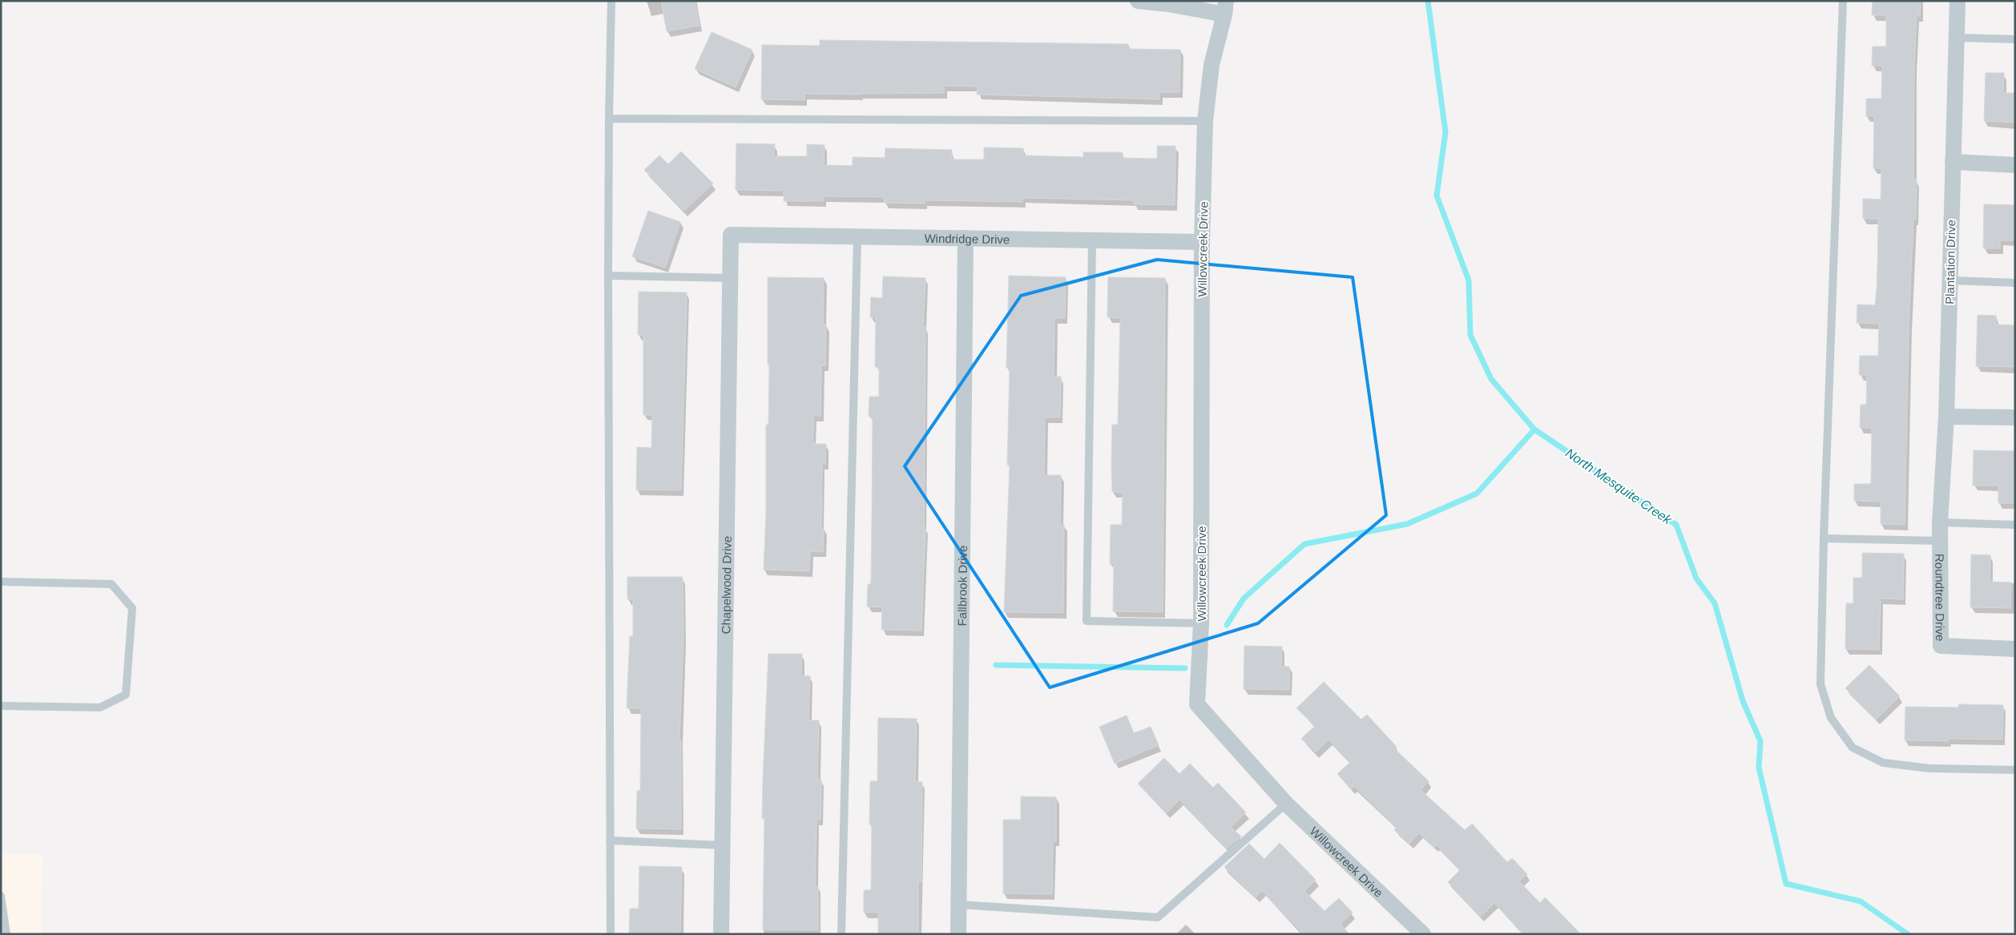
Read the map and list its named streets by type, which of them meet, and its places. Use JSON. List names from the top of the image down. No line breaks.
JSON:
{"streets":{"street":["Windridge Drive","Willowcreek Drive","Plantation Drive","Chapelwood Drive","Fallbrook Drive","Roundtree Drive"]},"crossings":[["Windridge Drive","Willowcreek Drive"],["Windridge Drive","Chapelwood Drive"],["Windridge Drive","Fallbrook Drive"],["Plantation Drive","Roundtree Drive"]],"water":["North Mesquite Creek"]}
